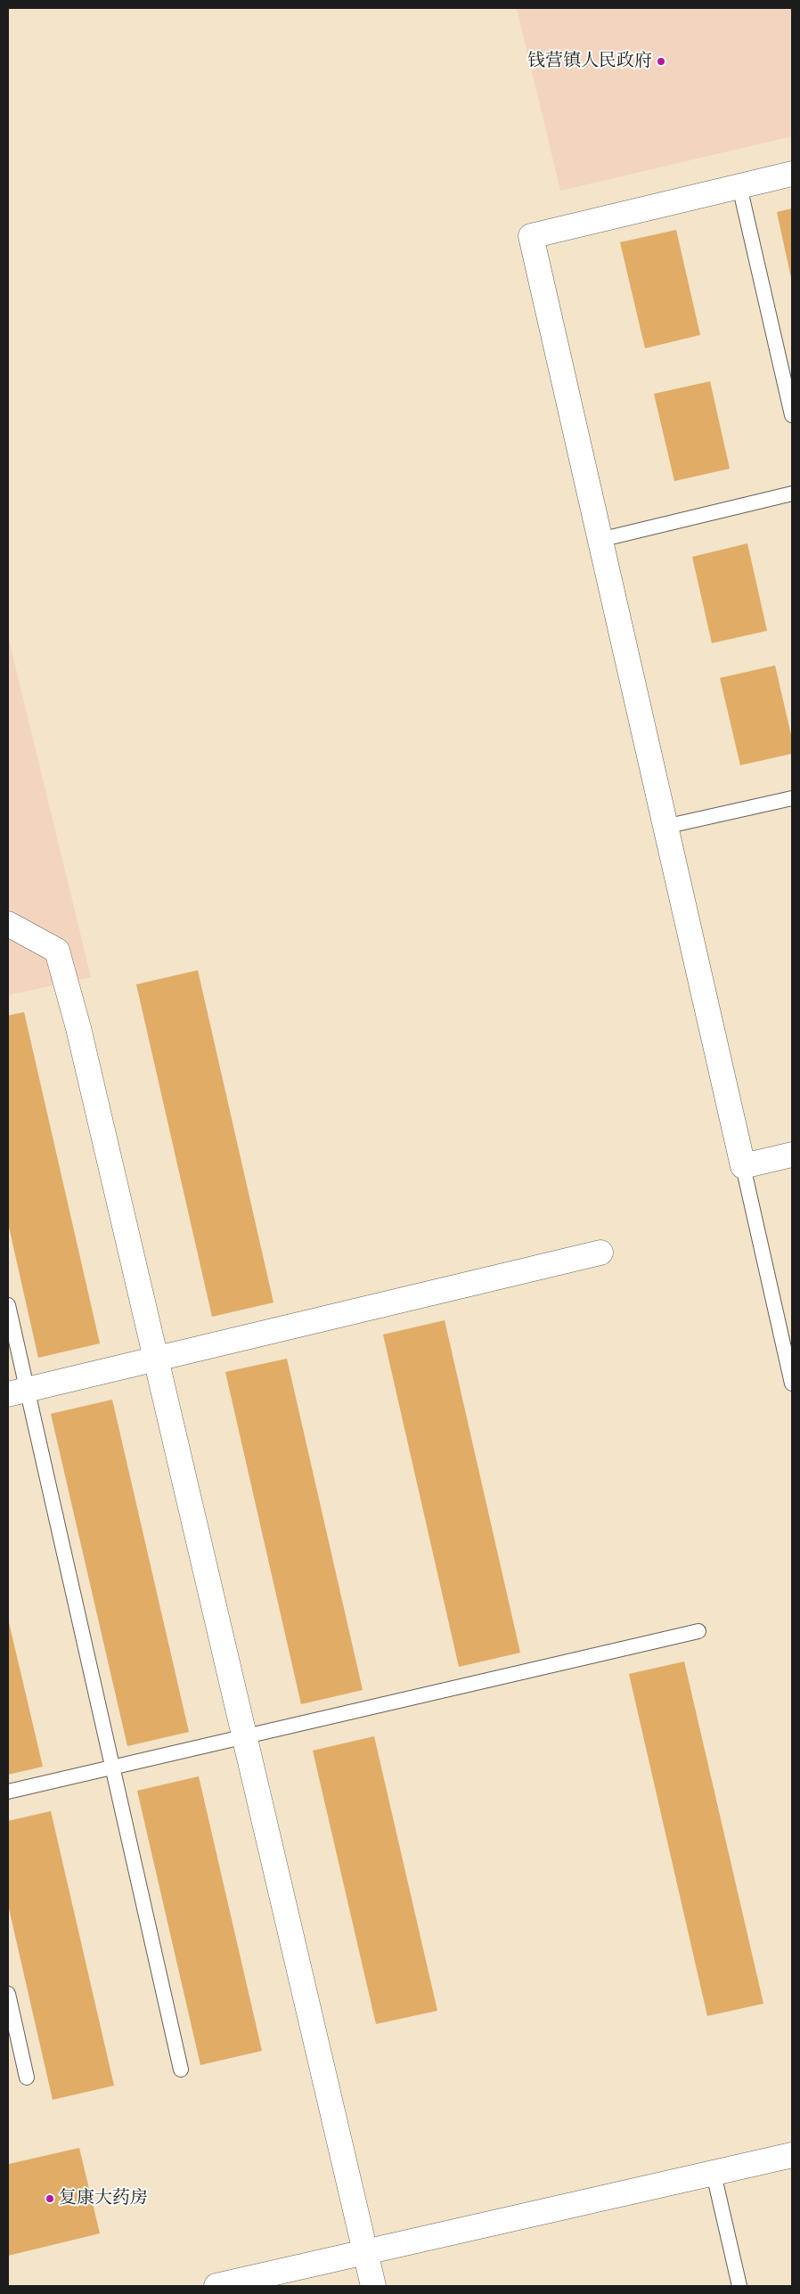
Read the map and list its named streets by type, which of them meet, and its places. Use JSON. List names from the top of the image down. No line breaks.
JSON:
{"places":["钱营镇人民政府","复康大药房"]}
